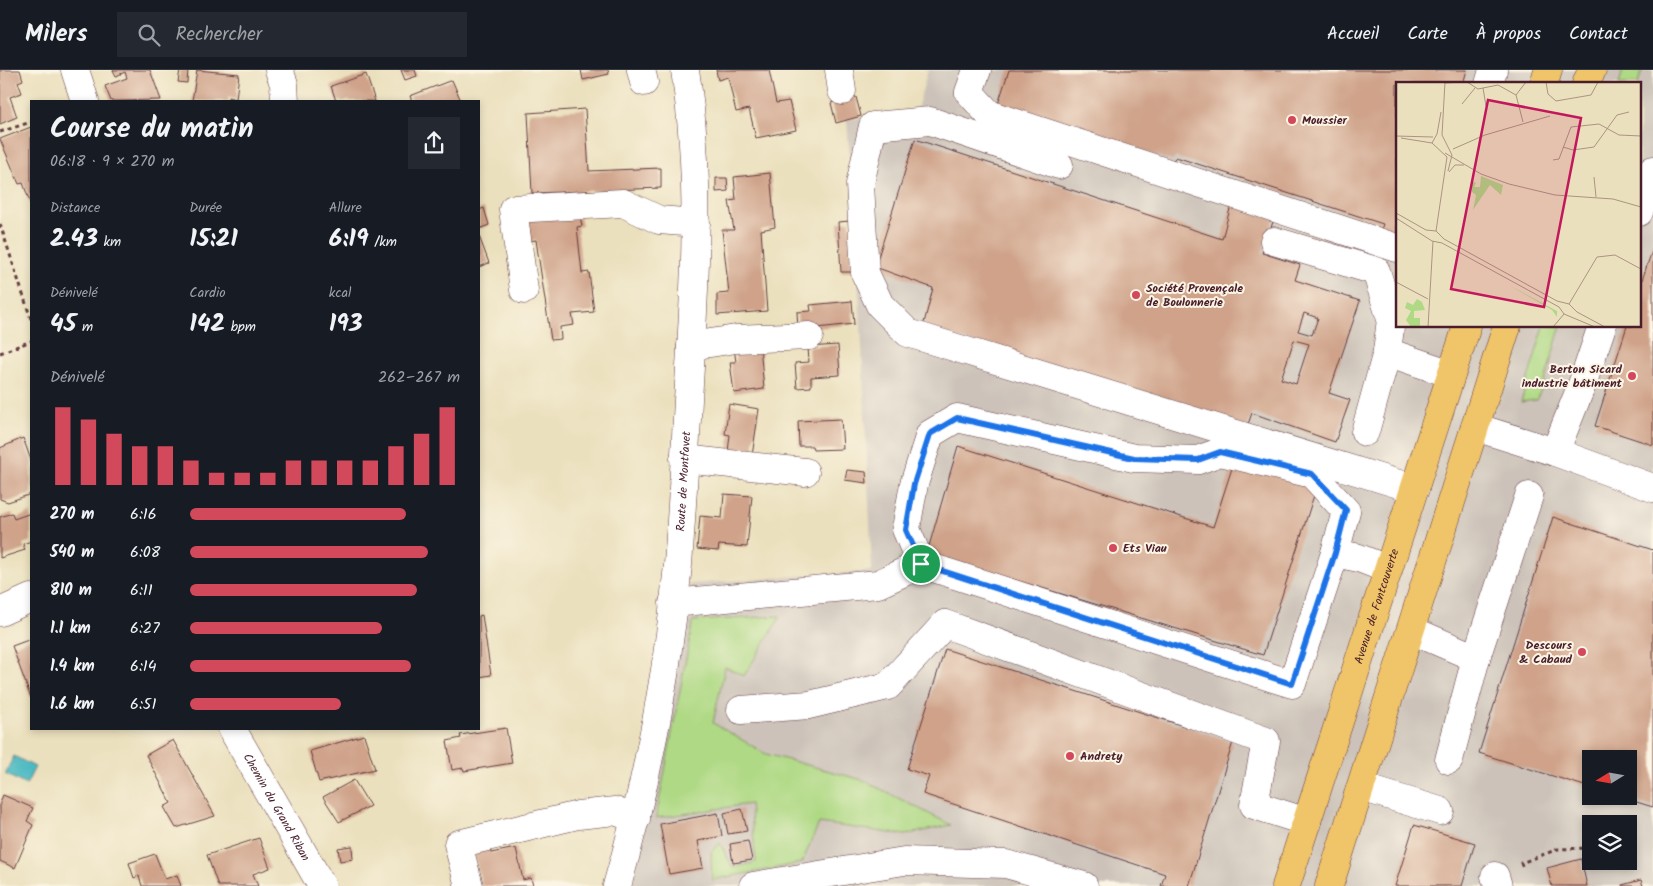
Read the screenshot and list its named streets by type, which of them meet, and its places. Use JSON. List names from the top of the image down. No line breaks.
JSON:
{"streets":{"main road":["Avenue de Fontcouverte"],"street":["Route de Montfavet","Chemin du Grand Riban"]},"places":["Moussier","Société Provençale de Boulonnerie","Berton Sicard industrie bâtiment","Ets Viau","Descours & Cabaud","Andrety"],"north":"left","page":{"header":"Milers","search":"Rechercher","nav":["Accueil","Carte","À propos","Contact"],"heading":["Course du matin","06:18 · 9 × 270 m"],"stats":[["Distance","2.43 km"],["Durée","15:21"],["Allure","6:19 /km"],["Dénivelé","45 m"],["Cardio","142 bpm"],["kcal","193"]],"chart":["Dénivelé","262–267 m"],"list":[{"name":"270 m","note":"6:16"},{"name":"540 m","note":"6:08"},{"name":"810 m","note":"6:11"},{"name":"1.1 km","note":"6:27"},{"name":"1.4 km","note":"6:14"},{"name":"1.6 km","note":"6:51"}]}}
